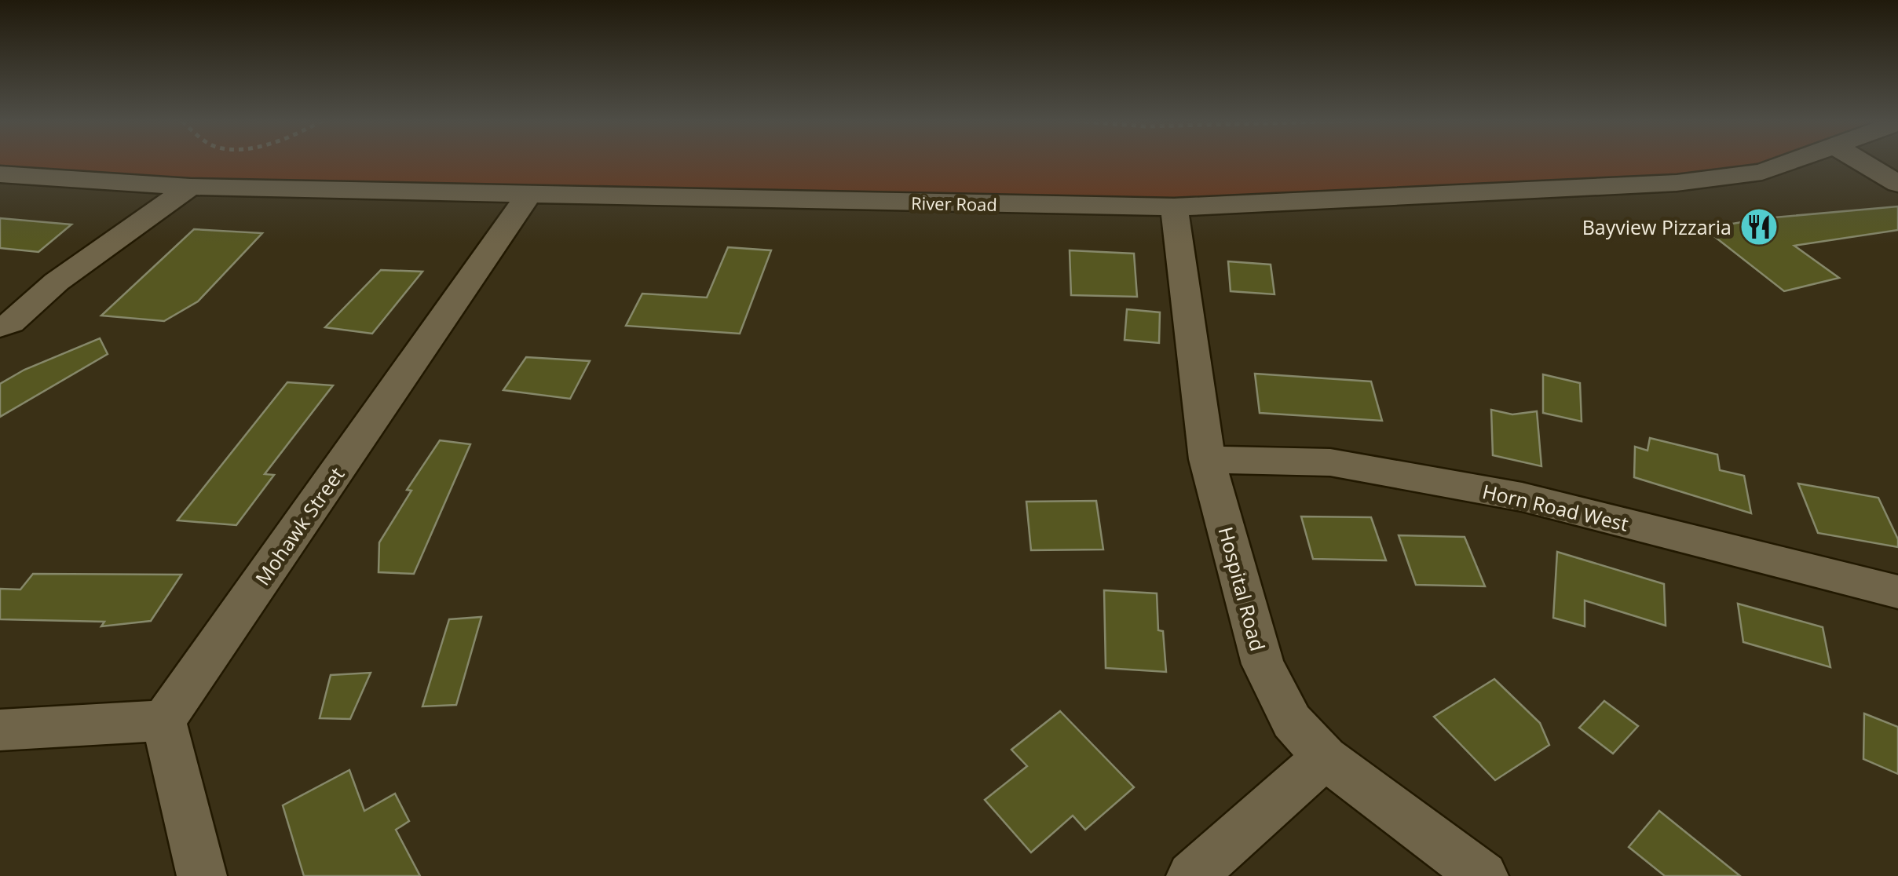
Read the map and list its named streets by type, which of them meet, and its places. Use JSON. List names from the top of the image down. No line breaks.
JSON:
{"streets":{"street":["River Road","Horn Road West","Mohawk Street","Hospital Road"]},"crossings":[["River Road","Mohawk Street"],["River Road","Hospital Road"],["Horn Road West","Hospital Road"]],"places":{"restaurant":["Bayview Pizzaria"]}}
